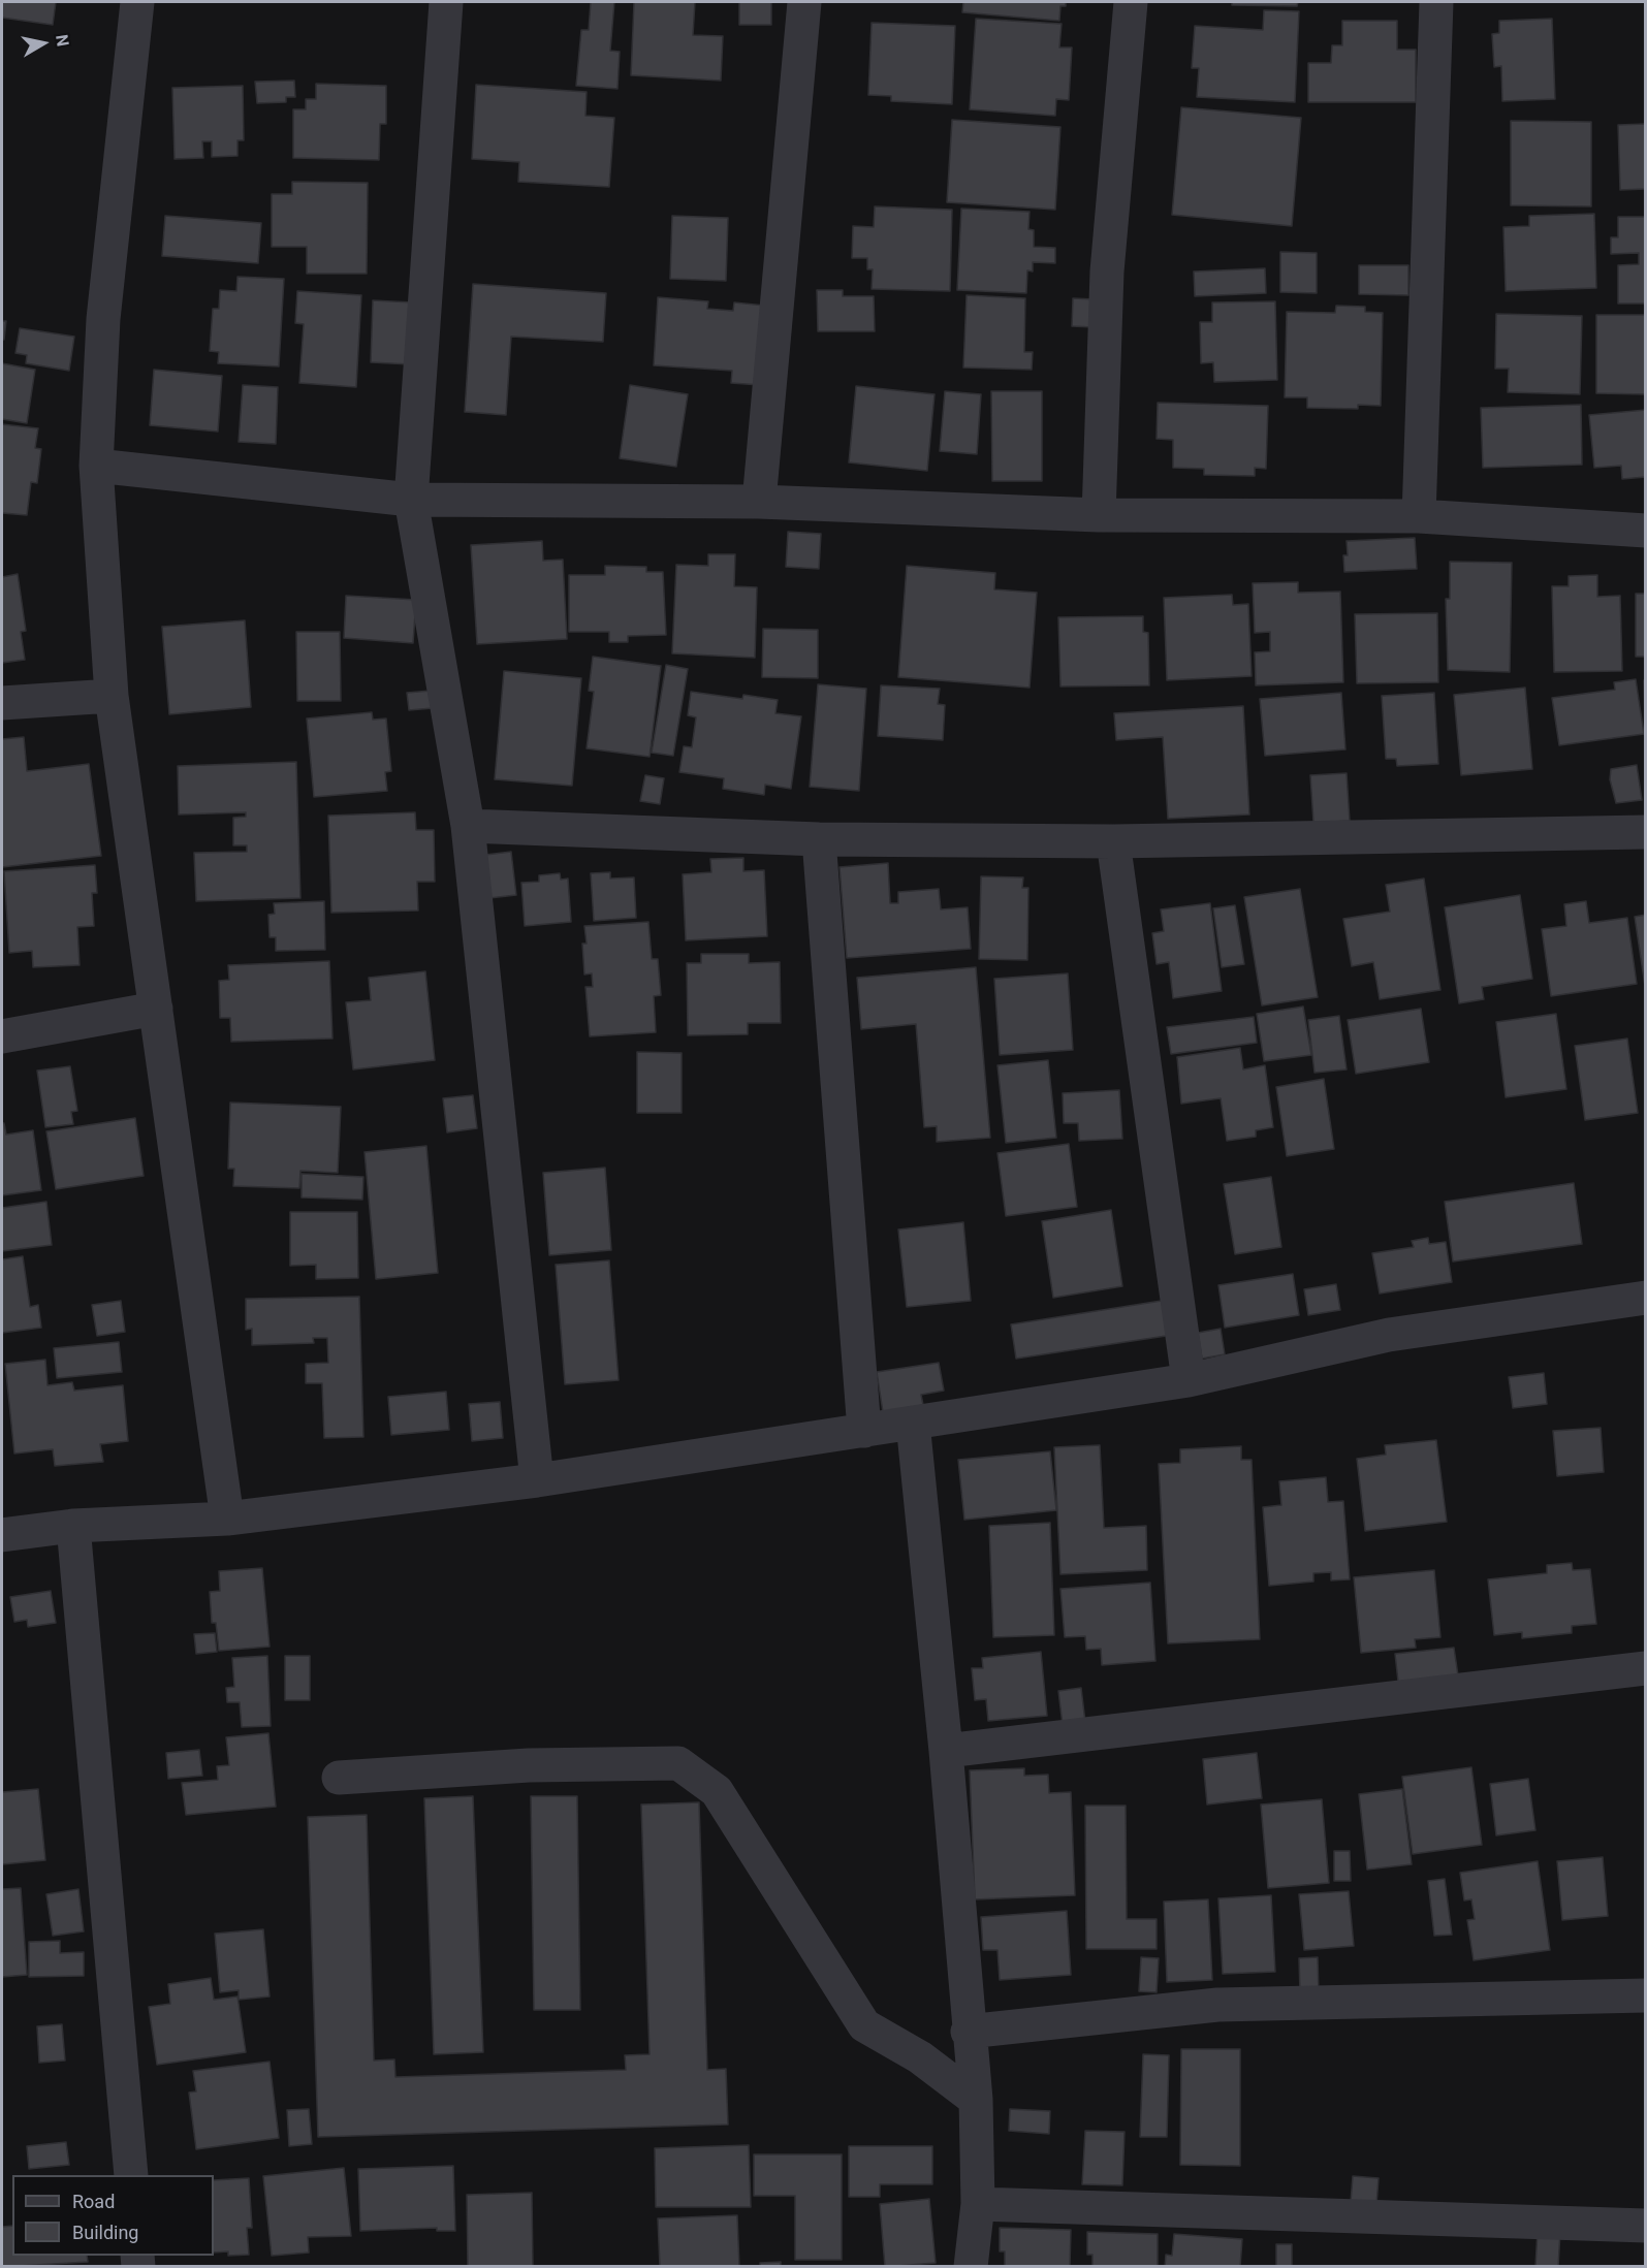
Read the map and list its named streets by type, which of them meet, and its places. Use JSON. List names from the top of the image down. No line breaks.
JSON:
{"legend":["Road","Building"],"north":"right"}
